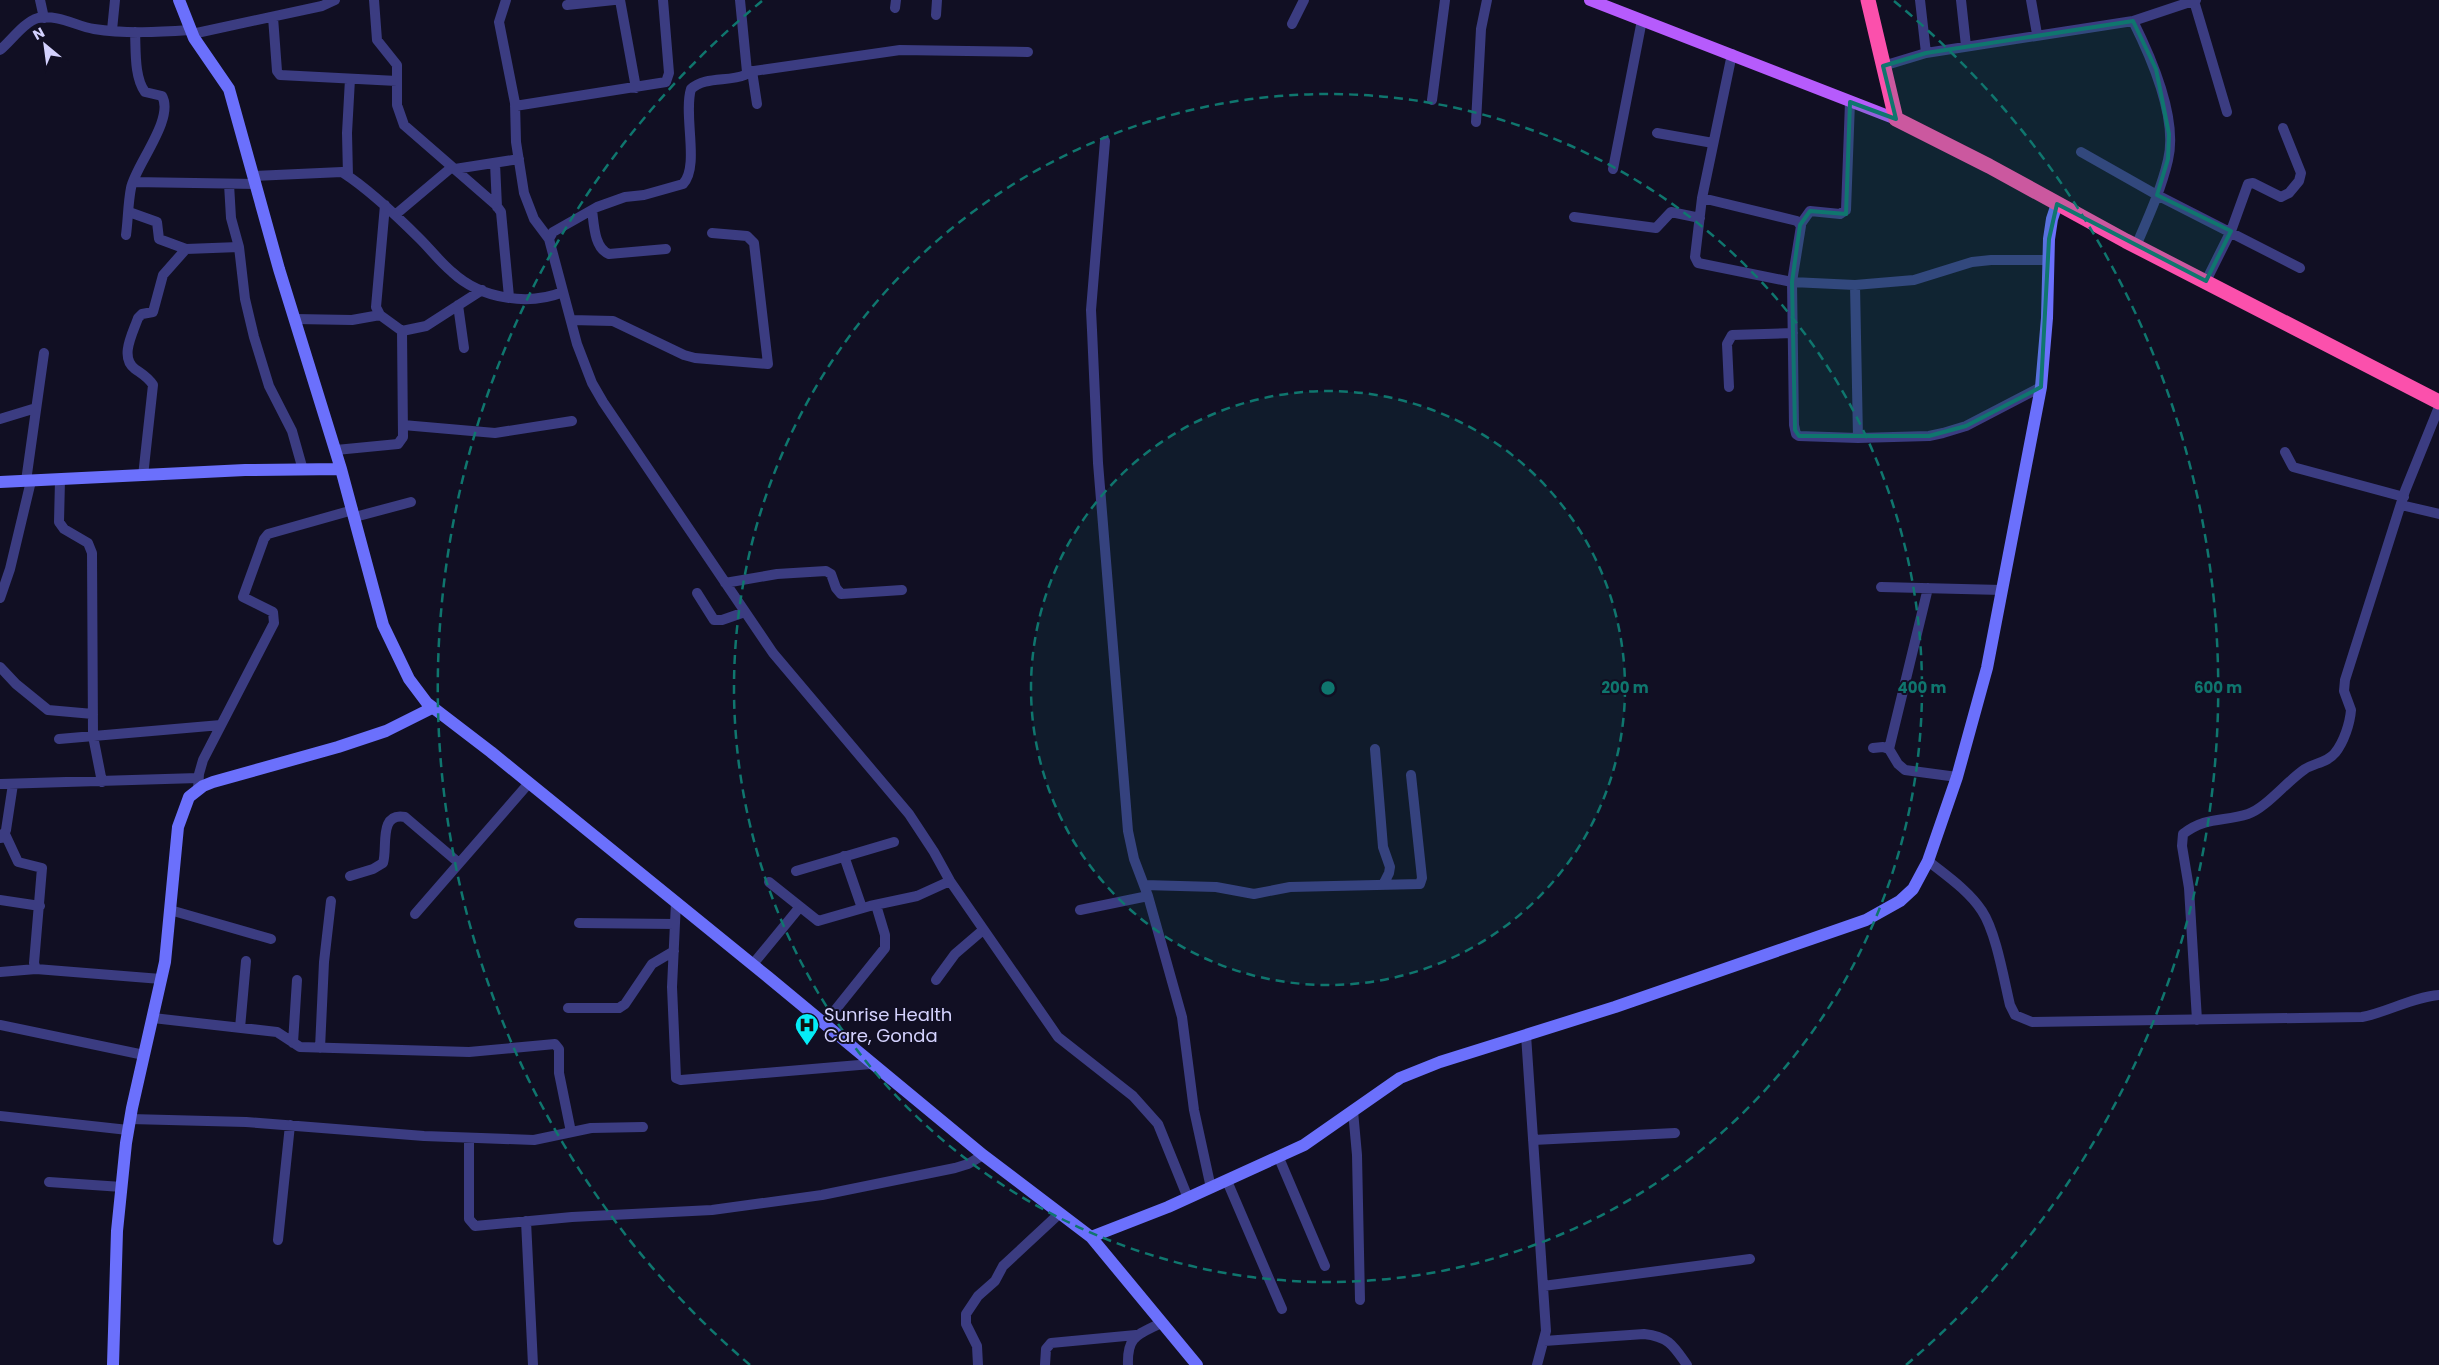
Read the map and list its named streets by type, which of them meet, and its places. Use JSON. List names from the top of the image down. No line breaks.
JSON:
{"places":{"hospital":["Sunrise Health Care, Gonda"]},"north":"top left","rings":["200 m","400 m","600 m"]}
